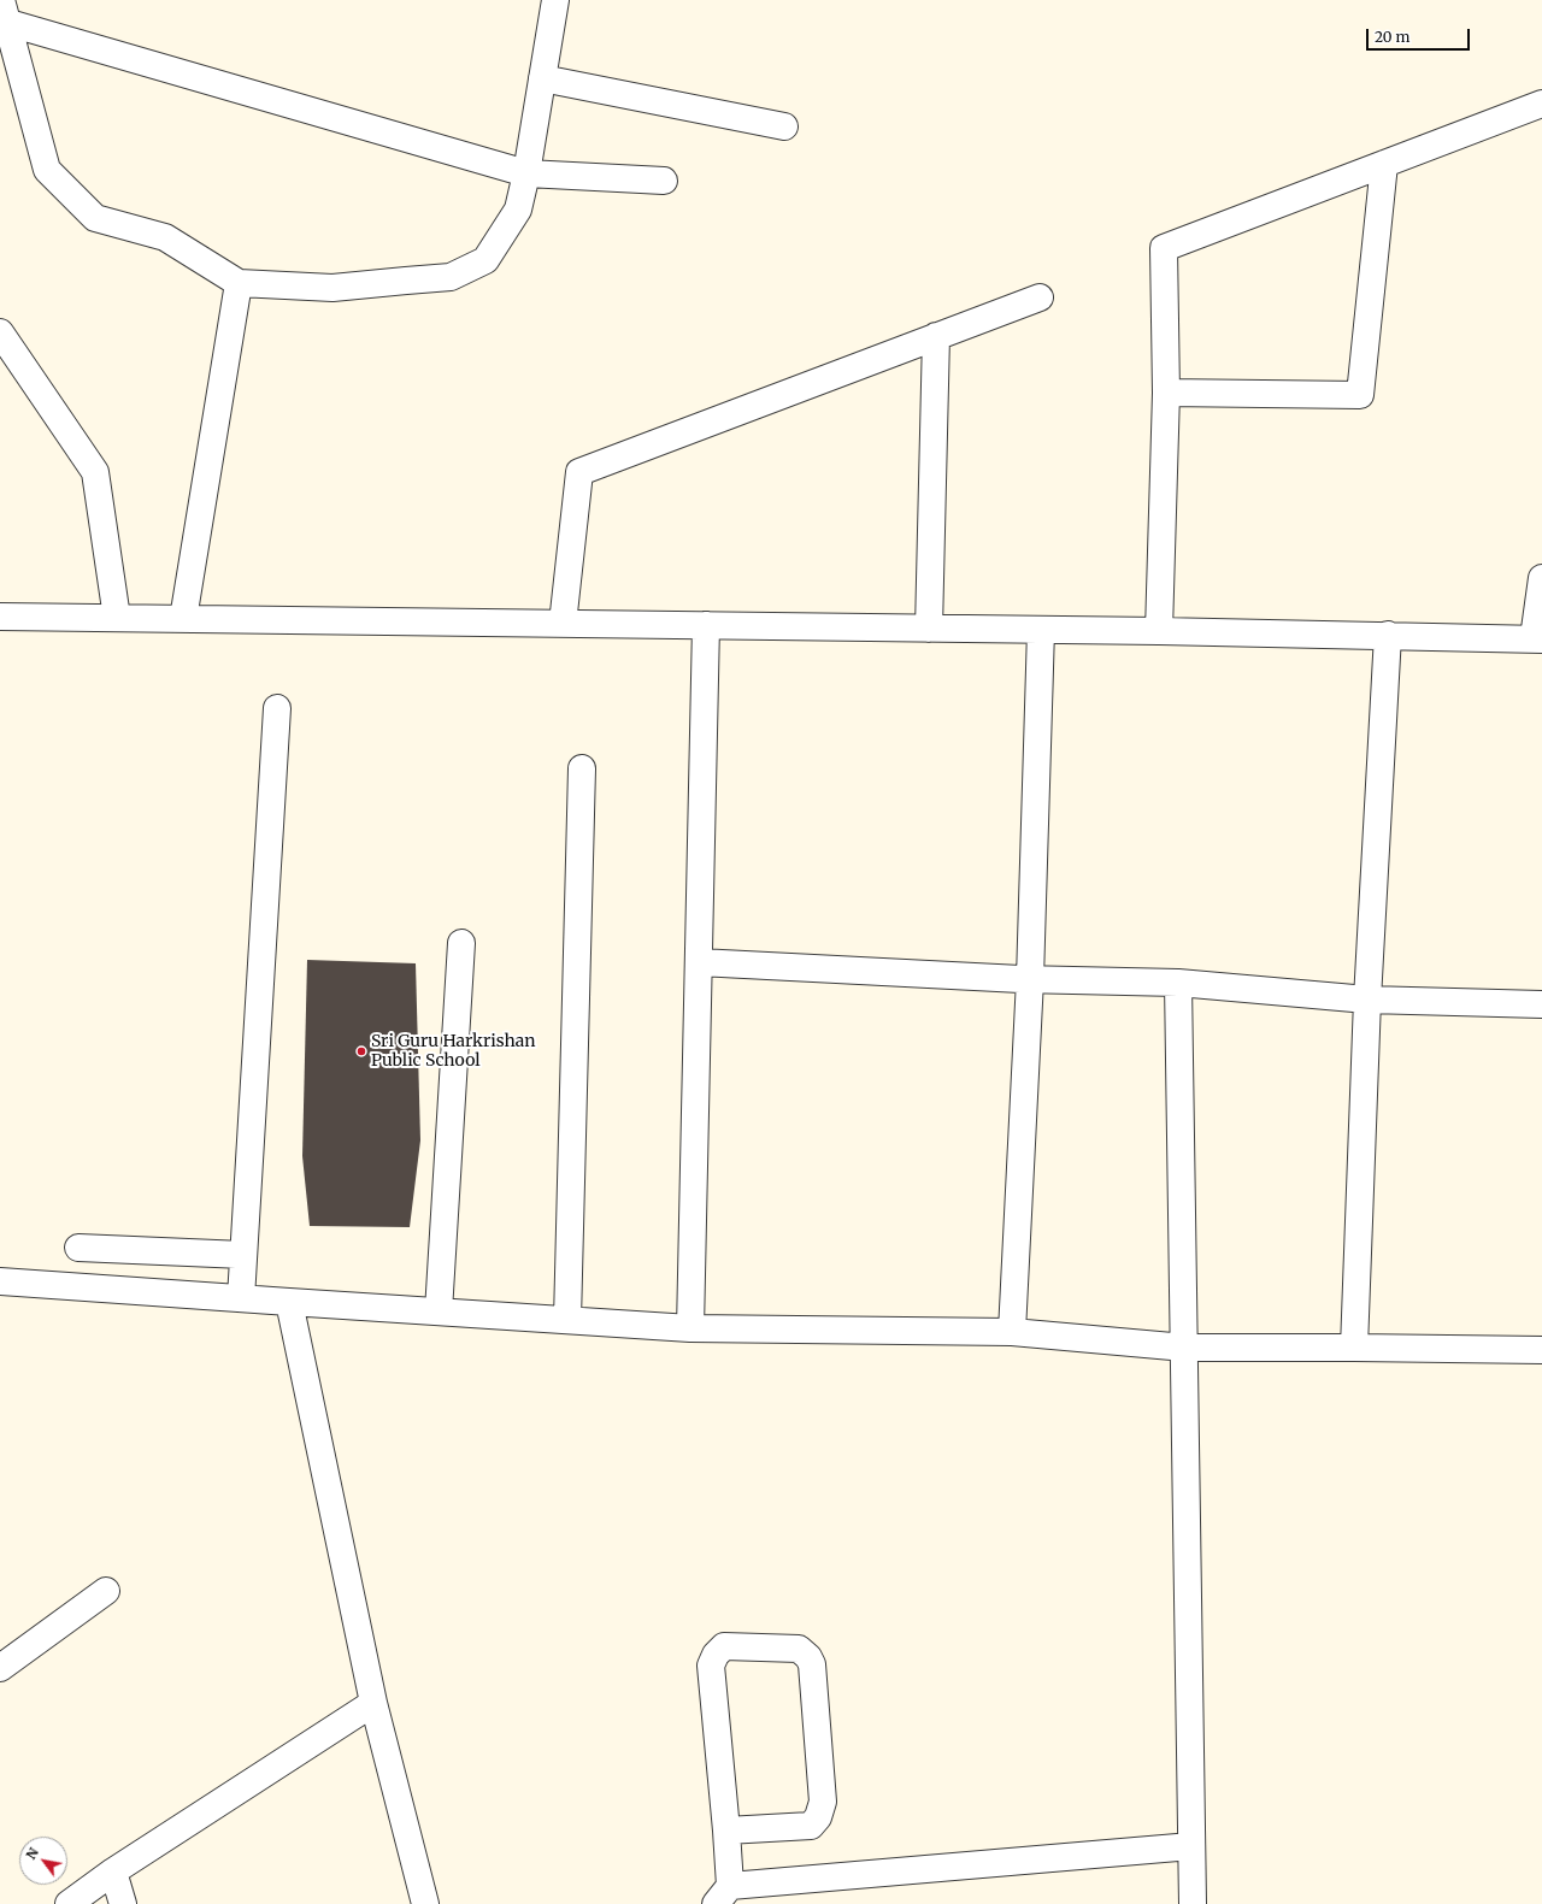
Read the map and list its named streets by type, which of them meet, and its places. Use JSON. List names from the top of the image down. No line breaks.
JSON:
{"places":["Sri Guru Harkrishan Public School"],"scale_bar":"20 m","north":"top left"}
